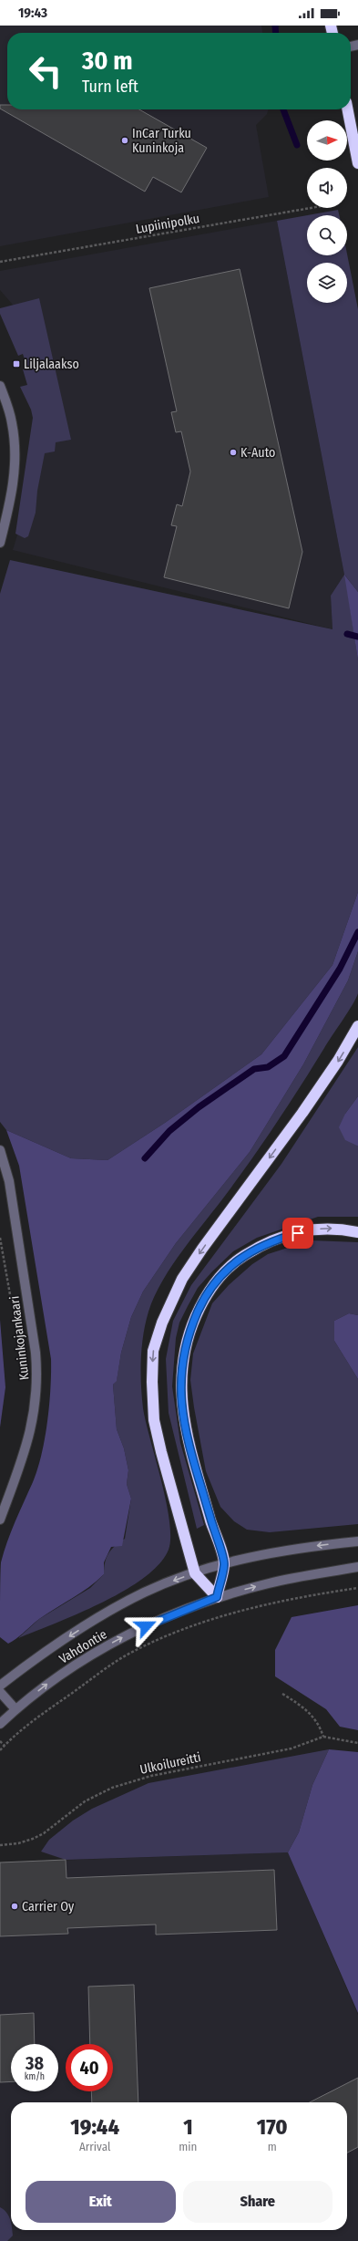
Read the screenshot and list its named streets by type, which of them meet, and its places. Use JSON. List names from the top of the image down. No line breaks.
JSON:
{"streets":{"street":["Kuninkojankaari","Vahdontie"],"path":["Lupiinipolku","Ulkoilureitti"]},"places":{"other":["InCar Turku Kuninkoja","K-Auto","Carrier Oy"],"transit":["Liljalaakso"]},"north":"right","page":{"status":"19:43","turn":["30 m","Turn left"],"speed":"38 km/h","limit":"40","eta":["19:44","Arrival","1","min","170","m"],"buttons":["Exit","Share"]}}
